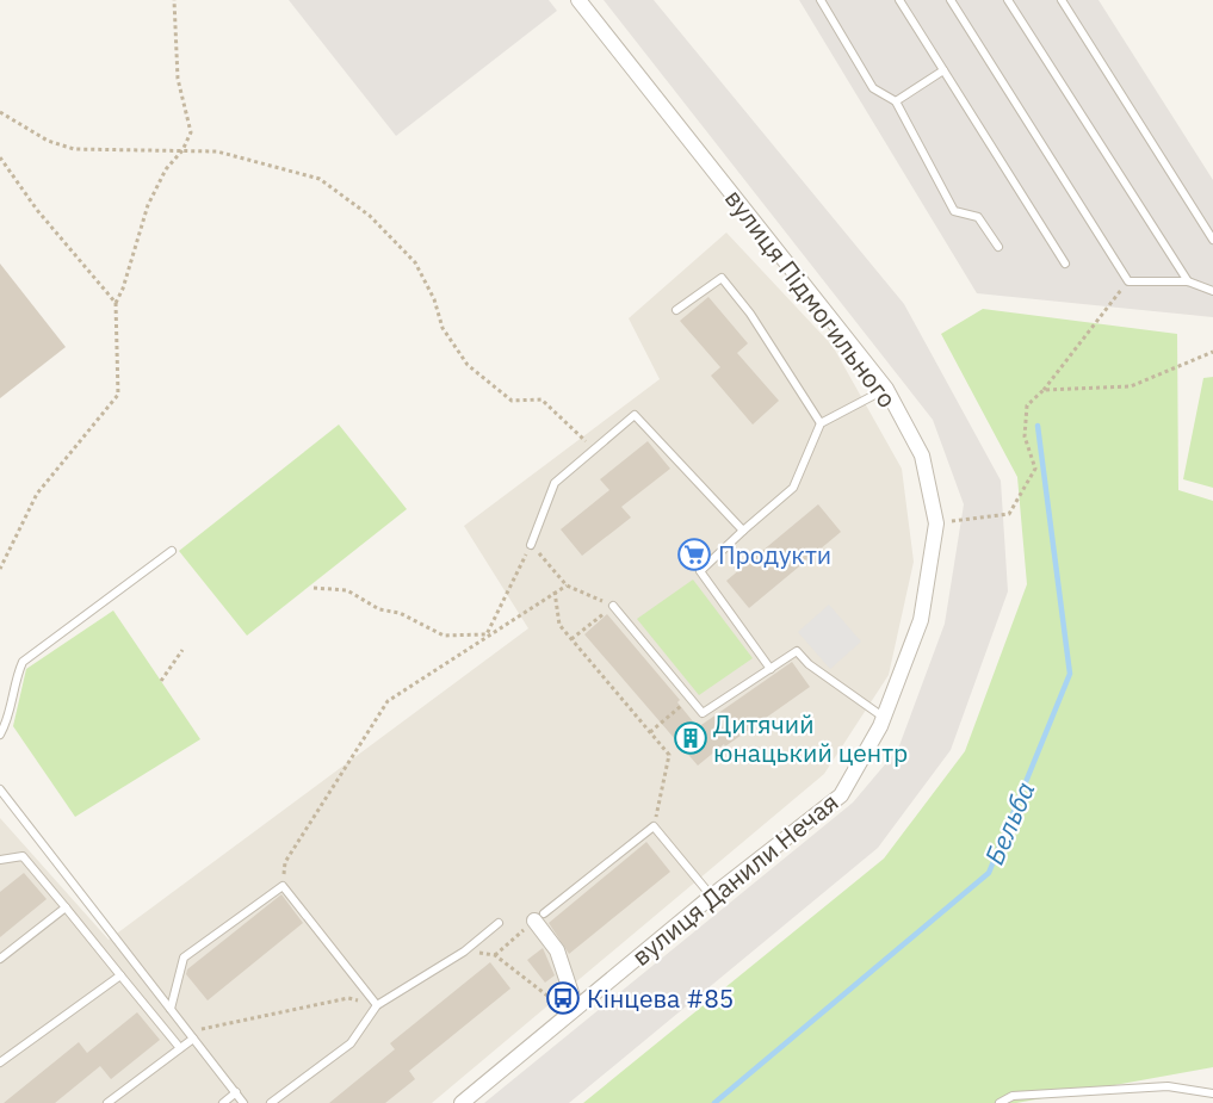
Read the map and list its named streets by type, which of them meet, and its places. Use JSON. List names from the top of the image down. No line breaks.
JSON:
{"streets":{"street":["вулиця Підмогильного","вулиця Данили Нечая"]},"crossings":[["вулиця Підмогильного","вулиця Данили Нечая"]],"water":["Бельба"],"places":{"supermarket":["Продукти"],"building":["Дитячий юнацький центр"],"bus stop":["Кінцева #85"]}}
